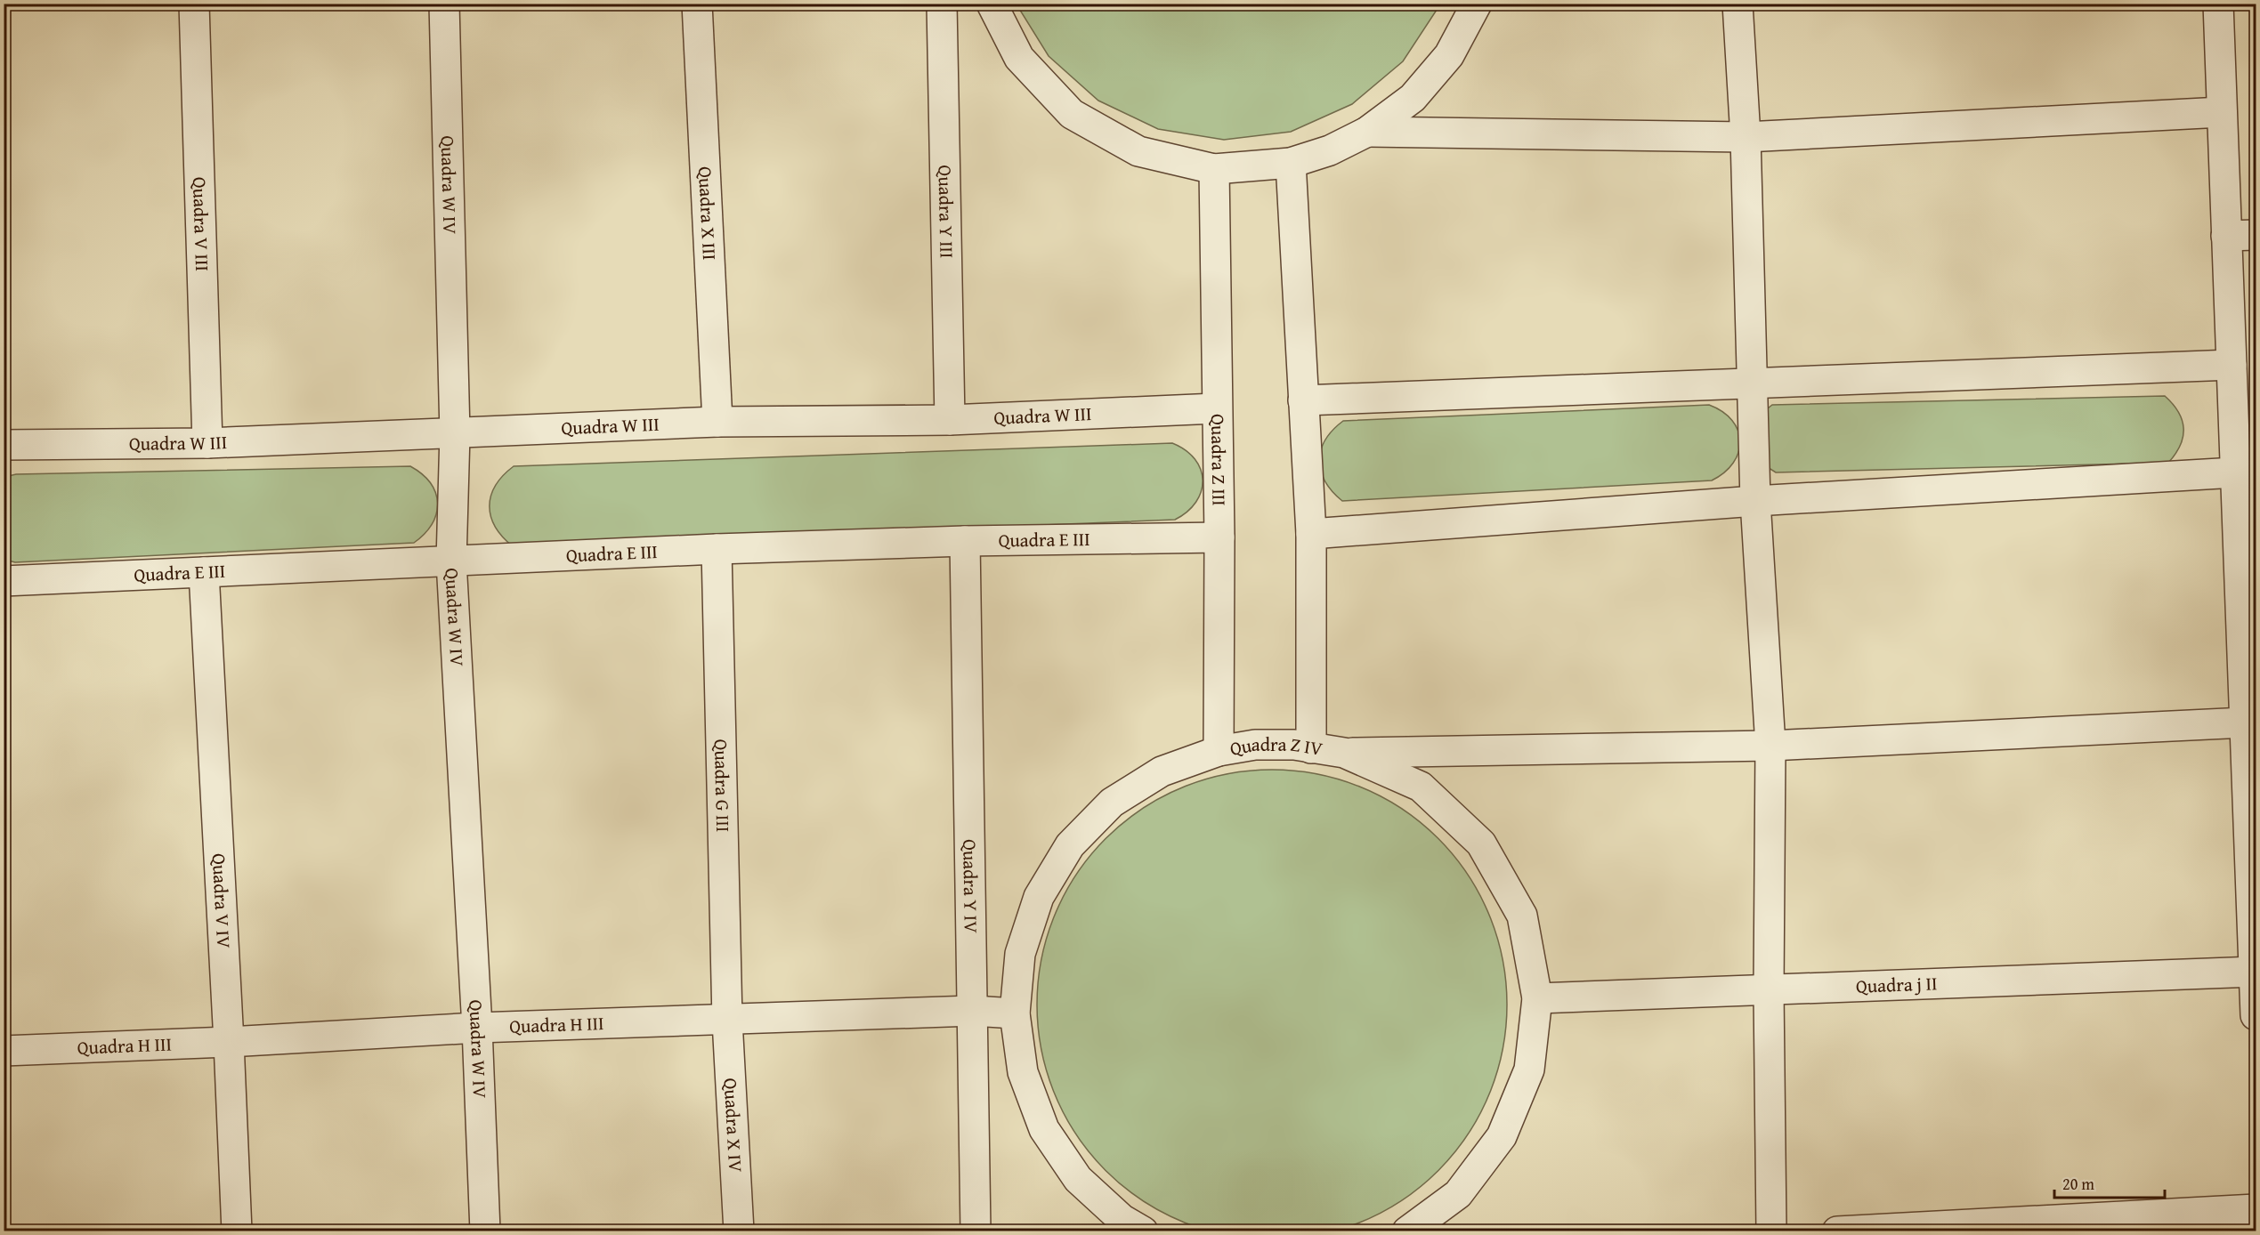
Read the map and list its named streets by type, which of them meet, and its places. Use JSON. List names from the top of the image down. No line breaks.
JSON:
{"streets":{"street":["Quadra W IV","Quadra Y III","Quadra X III","Quadra V III","Quadra W III","Quadra Z III","Quadra E III","Quadra Z IV","Quadra G III","Quadra Y IV","Quadra V IV","Quadra j II","Quadra H III","Quadra X IV"]},"crossings":[["Quadra W IV","Quadra W III"],["Quadra W IV","Quadra E III"],["Quadra W IV","Quadra H III"],["Quadra Y III","Quadra W III"],["Quadra X III","Quadra W III"],["Quadra V III","Quadra W III"],["Quadra W III","Quadra Z III"],["Quadra Z III","Quadra E III"],["Quadra Z III","Quadra Z IV"],["Quadra E III","Quadra G III"],["Quadra E III","Quadra Y IV"],["Quadra E III","Quadra V IV"],["Quadra Z IV","Quadra j II"],["Quadra Z IV","Quadra H III"],["Quadra G III","Quadra H III"],["Quadra G III","Quadra X IV"],["Quadra Y IV","Quadra H III"],["Quadra V IV","Quadra H III"],["Quadra H III","Quadra X IV"]],"scale_bar":"20 m"}
